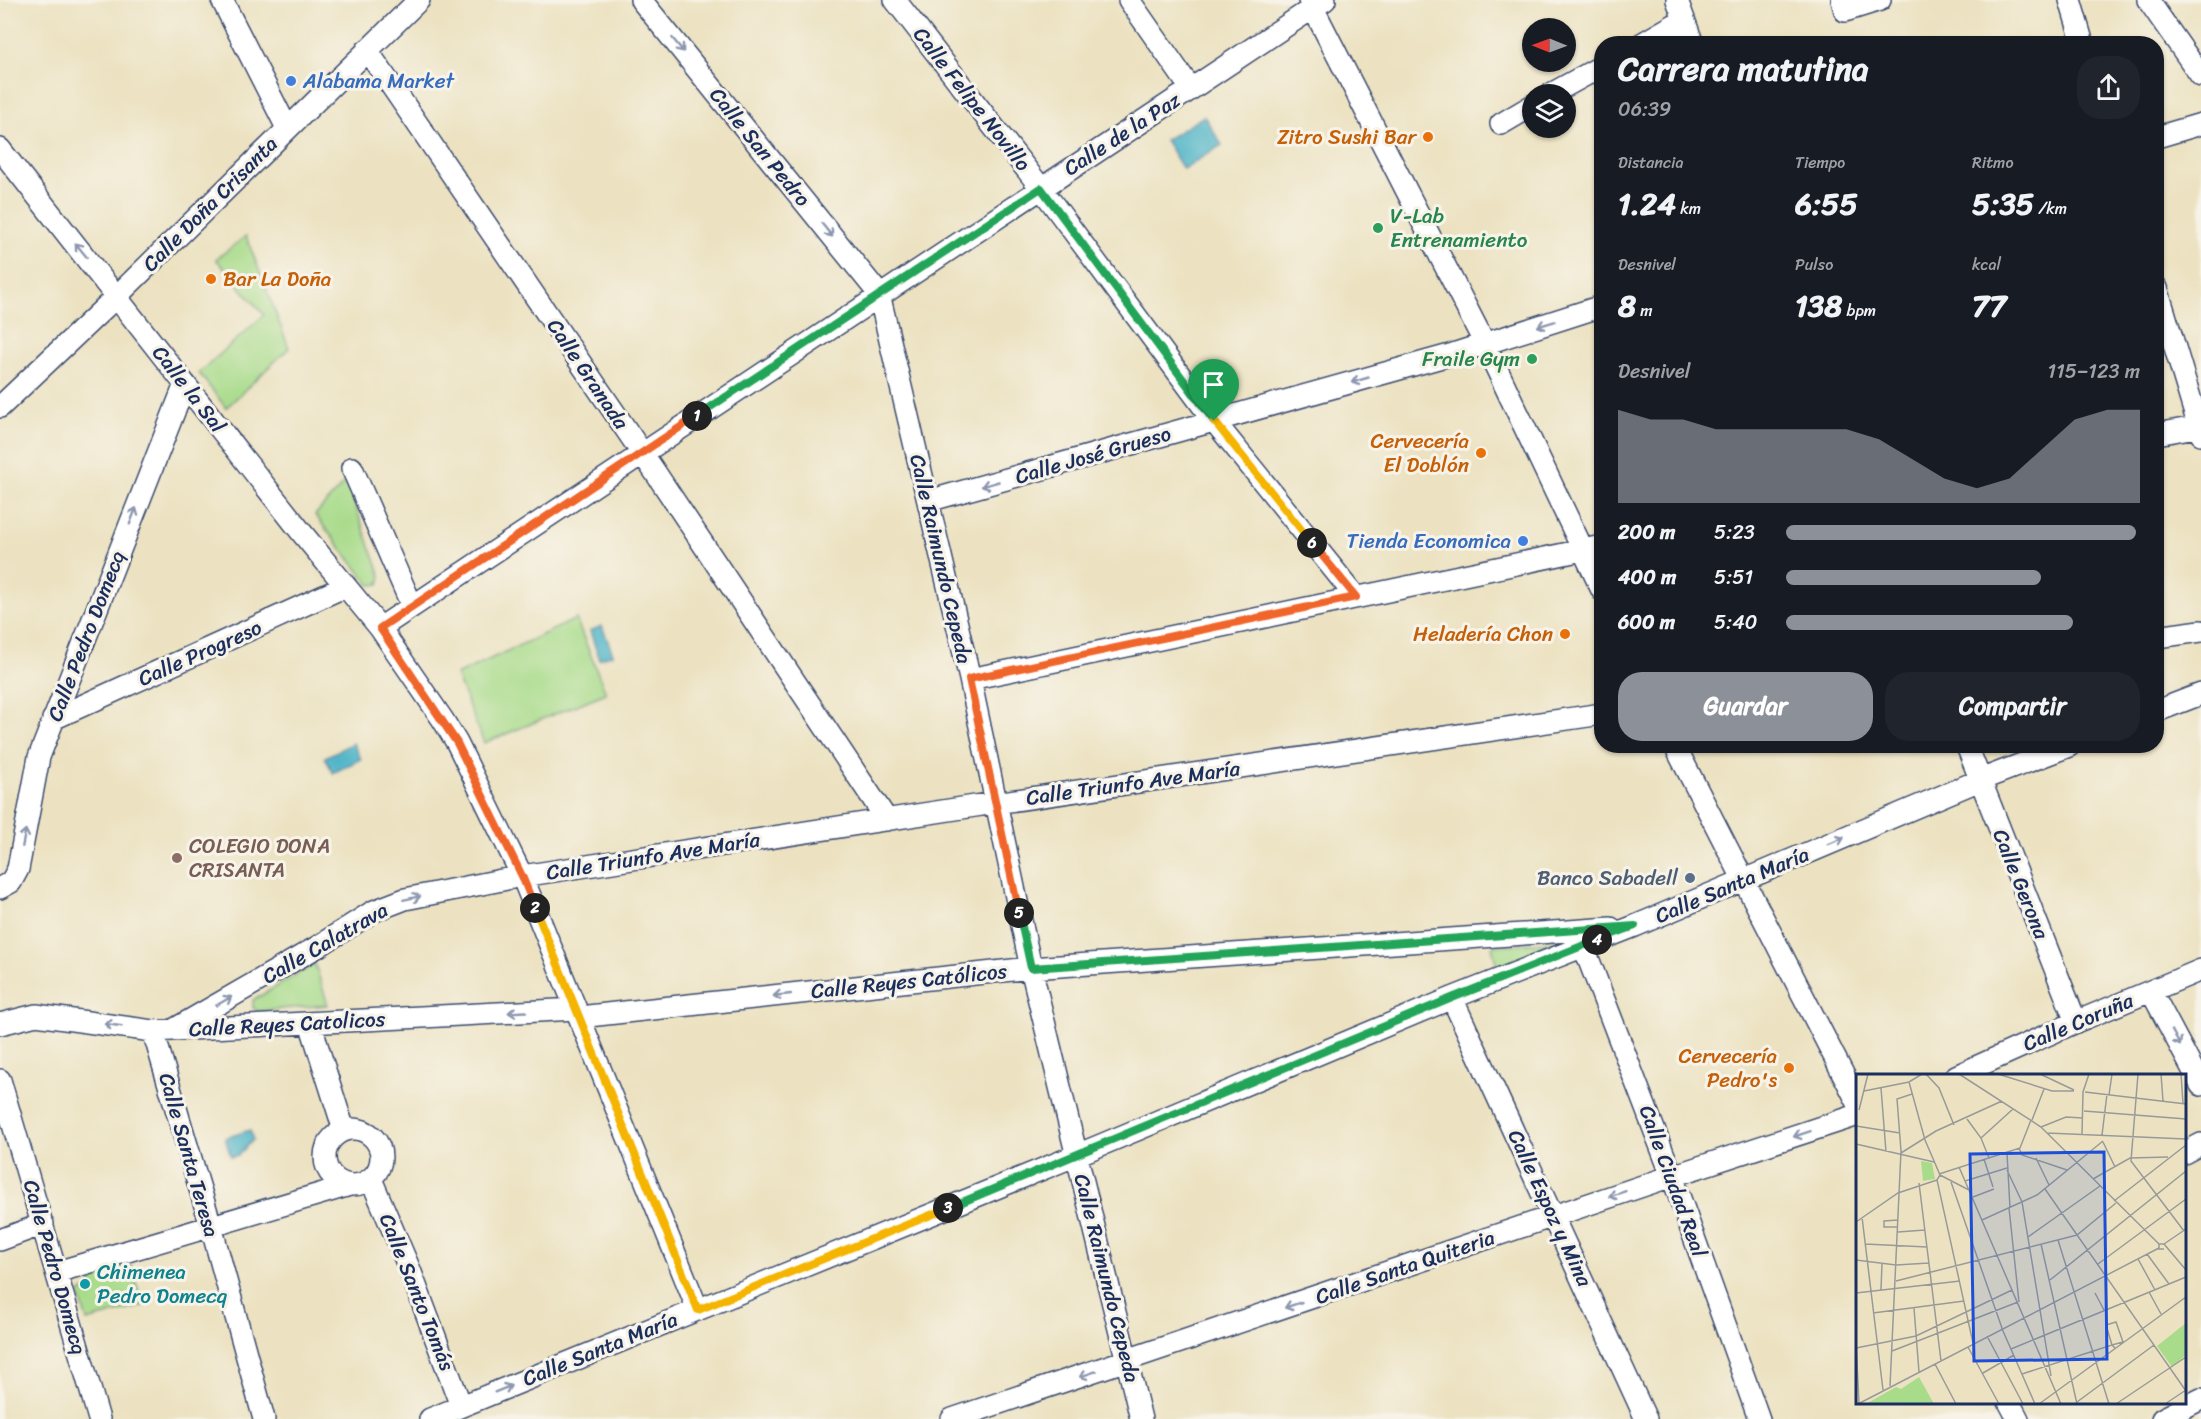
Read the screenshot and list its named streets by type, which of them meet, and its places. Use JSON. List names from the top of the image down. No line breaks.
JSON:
{"streets":{"street":["Calle Felipe Novillo","Calle de la Paz","Calle San Pedro","Calle Doña Crisanta","Calle Granada","Calle la Sal","Calle José Grueso","Calle Raimundo Cepeda","Calle Pedro Domecq","Calle Progreso","Calle Triunfo Ave María","Calle Gerona","Calle Santa María","Calle Calatrava","Calle Reyes Católicos","Calle Coruña","Calle Reyes Catolicos","Calle Santa Teresa","Calle Ciudad Real","Calle Espoz y Mina","Calle Santa Quiteria","Calle Santo Tomás"]},"crossings":[["Calle Felipe Novillo","Calle de la Paz"],["Calle Felipe Novillo","Calle José Grueso"],["Calle de la Paz","Calle San Pedro"],["Calle de la Paz","Calle Granada"],["Calle de la Paz","Calle la Sal"],["Calle de la Paz","Calle Raimundo Cepeda"],["Calle San Pedro","Calle Raimundo Cepeda"],["Calle Doña Crisanta","Calle Granada"],["Calle Doña Crisanta","Calle la Sal"],["Calle Granada","Calle Triunfo Ave María"],["Calle la Sal","Calle Pedro Domecq"],["Calle la Sal","Calle Progreso"],["Calle la Sal","Calle Triunfo Ave María"],["Calle la Sal","Calle Santa María"],["Calle la Sal","Calle Calatrava"],["Calle la Sal","Calle Reyes Católicos"],["Calle la Sal","Calle Reyes Catolicos"],["Calle José Grueso","Calle Raimundo Cepeda"],["Calle Raimundo Cepeda","Calle Triunfo Ave María"],["Calle Raimundo Cepeda","Calle Santa María"],["Calle Raimundo Cepeda","Calle Reyes Católicos"],["Calle Raimundo Cepeda","Calle Santa Quiteria"],["Calle Pedro Domecq","Calle Progreso"],["Calle Triunfo Ave María","Calle Calatrava"],["Calle Gerona","Calle Santa María"],["Calle Gerona","Calle Coruña"],["Calle Santa María","Calle Reyes Católicos"],["Calle Santa María","Calle Ciudad Real"],["Calle Santa María","Calle Espoz y Mina"],["Calle Santa María","Calle Santo Tomás"],["Calle Calatrava","Calle Reyes Catolicos"],["Calle Calatrava","Calle Santa Teresa"],["Calle Reyes Católicos","Calle Reyes Catolicos"],["Calle Reyes Catolicos","Calle Santa Teresa"],["Calle Ciudad Real","Calle Santa Quiteria"],["Calle Espoz y Mina","Calle Santa Quiteria"]],"one_way":["Calle San Pedro","Calle José Grueso","Calle Pedro Domecq","Calle Calatrava","Calle Reyes Católicos","Calle Reyes Catolicos","Calle Santa Quiteria"],"places":["Alabama Market","Zitro Sushi Bar","V-Lab Entrenamiento","Bar La Doña","Fraile Gym","Cervecería El Doblón","Tienda Economica","Heladería Chon","COLEGIO DONA CRISANTA","Banco Sabadell","Cervecería Pedro's","Chimenea Pedro Domecq"],"north":"left","page":{"heading":["Carrera matutina","06:39"],"stats":[["Distancia","1.24 km"],["Tiempo","6:55"],["Ritmo","5:35 /km"],["Desnivel","8 m"],["Pulso","138 bpm"],["kcal","77"]],"chart":["Desnivel","115–123 m"],"pins":["1","6","2","5","4","3"],"list":[{"name":"200 m","note":"5:23"},{"name":"400 m","note":"5:51"},{"name":"600 m","note":"5:40"}],"buttons":["Guardar","Compartir"]}}
